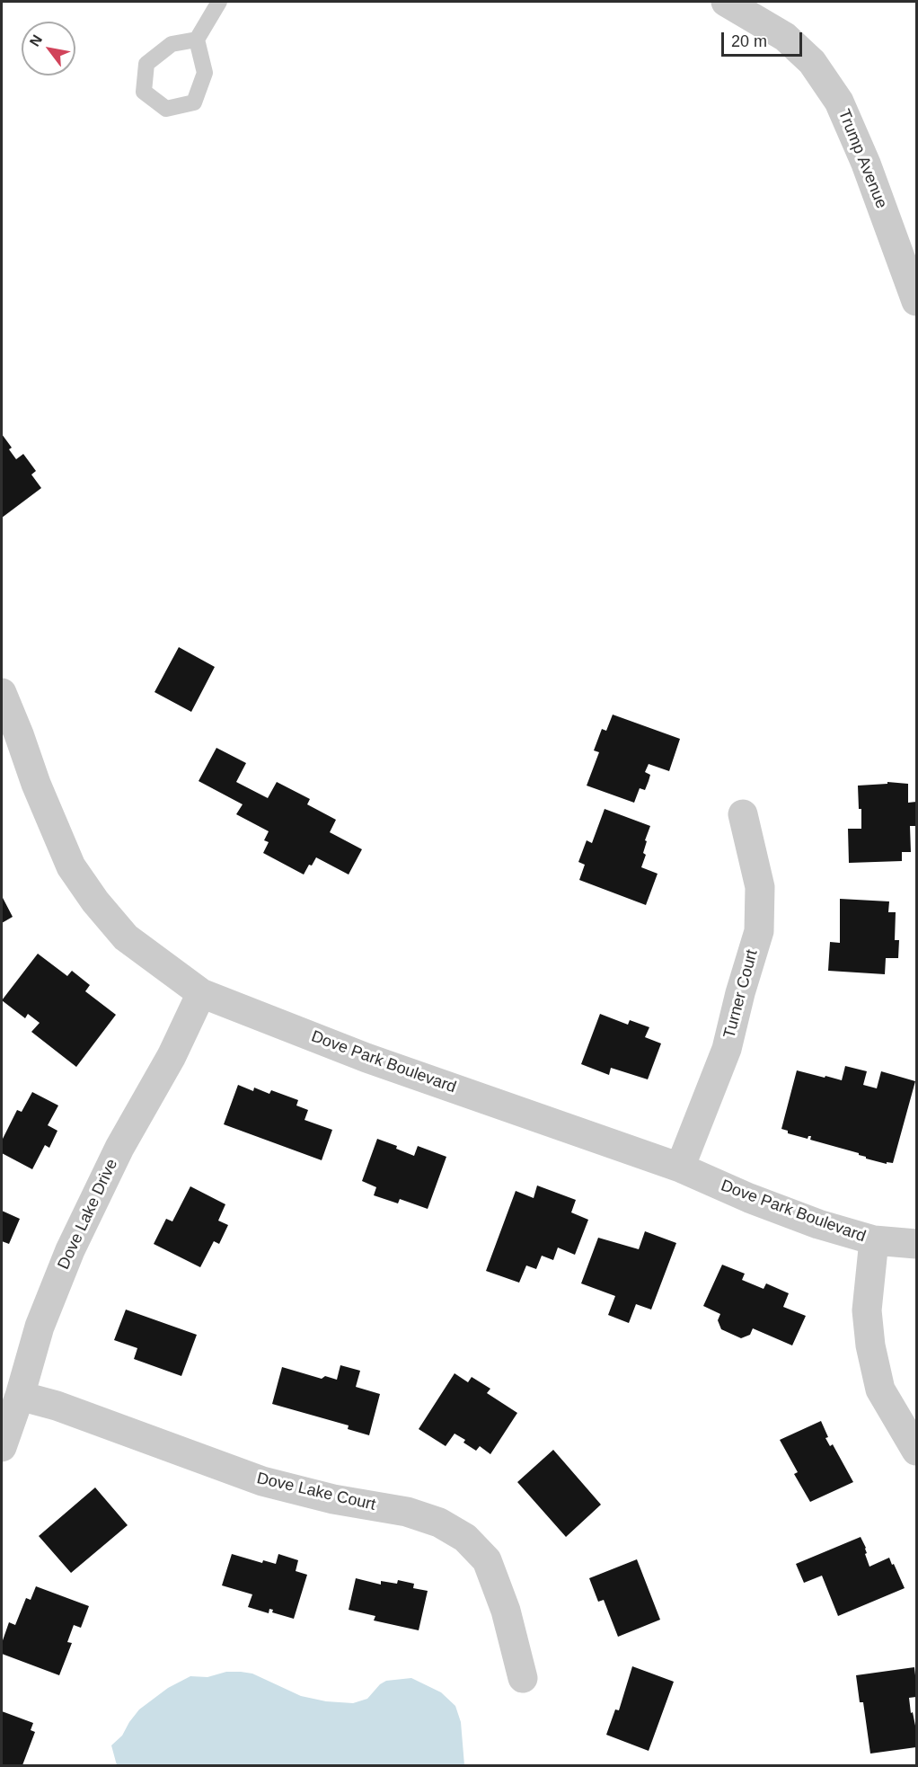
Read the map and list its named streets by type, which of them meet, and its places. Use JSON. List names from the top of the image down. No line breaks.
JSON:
{"streets":{"street":["Trump Avenue","Turner Court","Dove Park Boulevard","Dove Lake Drive","Dove Lake Court"]},"crossings":[["Turner Court","Dove Park Boulevard"],["Dove Park Boulevard","Dove Lake Drive"],["Dove Lake Drive","Dove Lake Court"]],"scale_bar":"20 m","north":"top left"}
